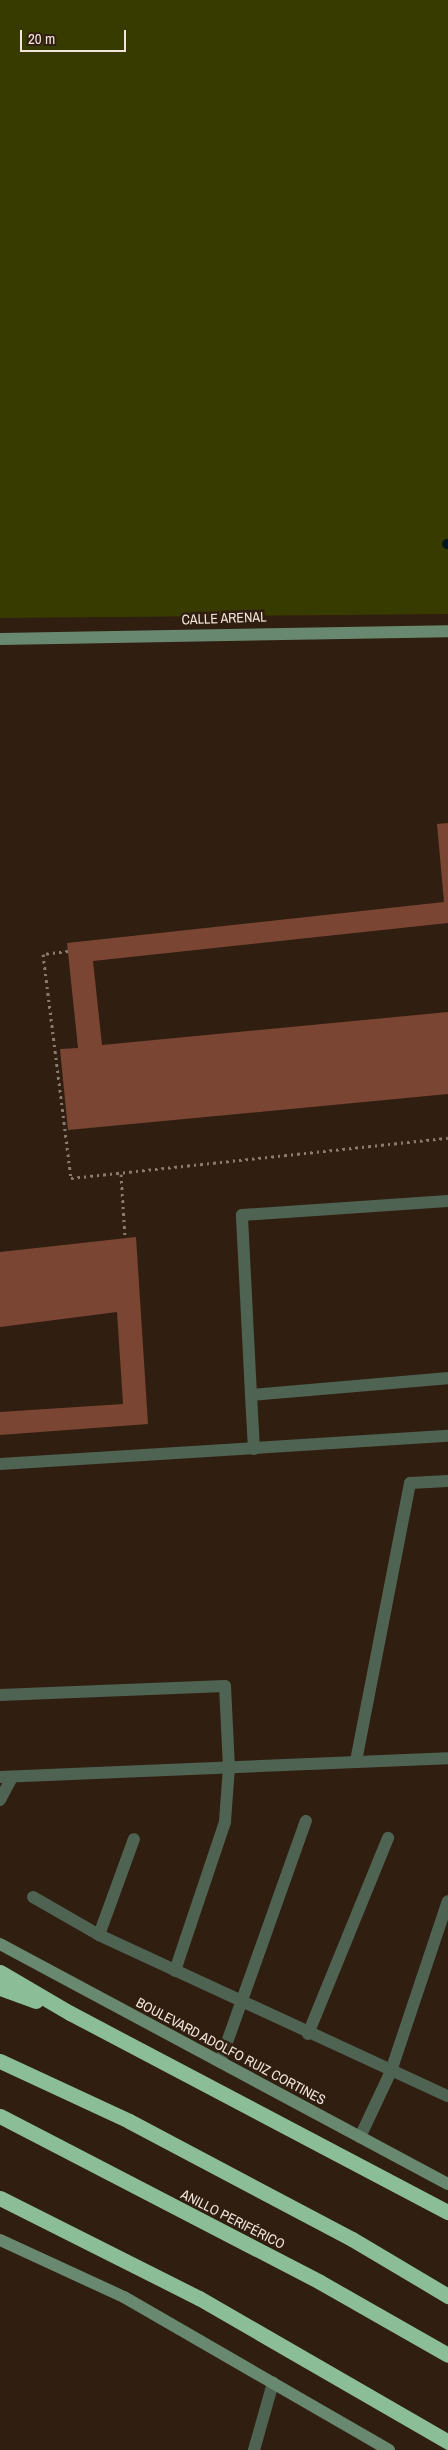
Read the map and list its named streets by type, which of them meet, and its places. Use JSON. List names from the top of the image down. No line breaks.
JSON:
{"streets":{"highway":["ANILLO PERIFÉRICO"],"main road":["CALLE ARENAL","BOULEVARD ADOLFO RUIZ CORTINES"]},"scale_bar":"20 m"}
